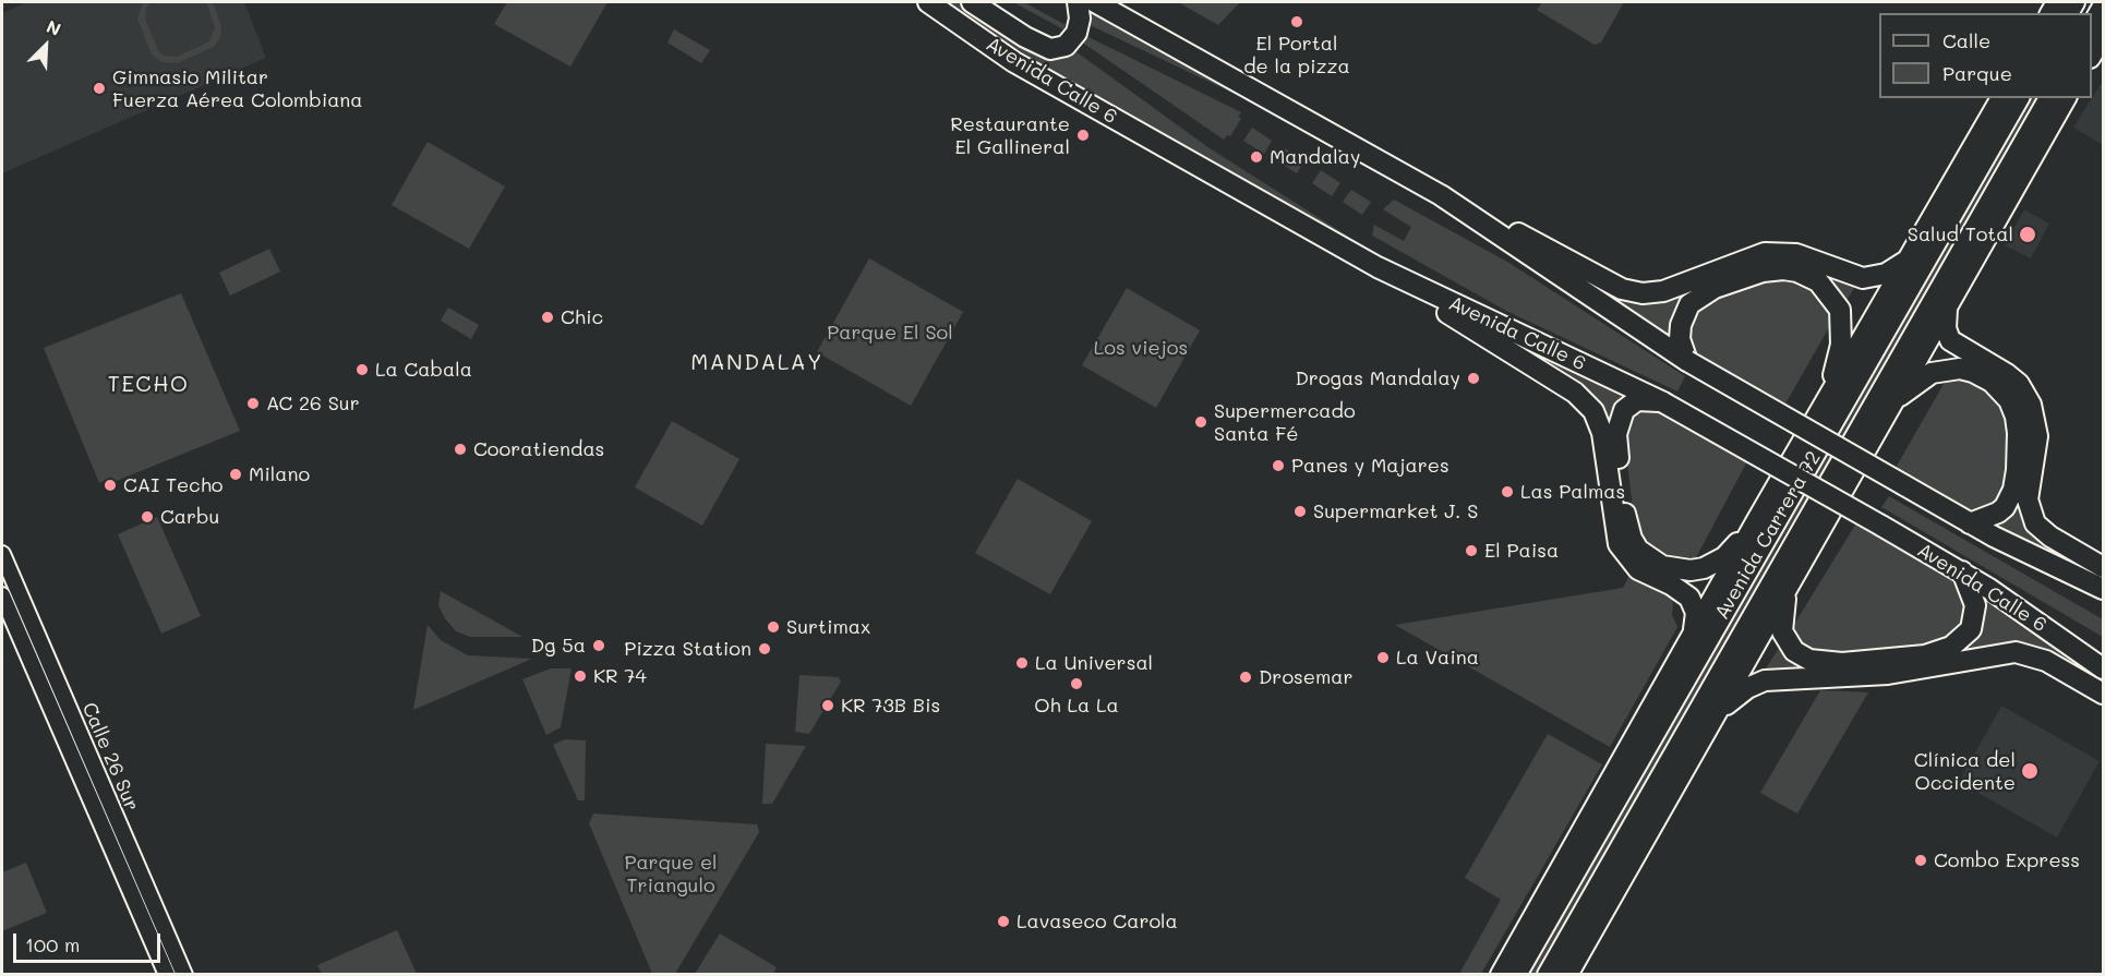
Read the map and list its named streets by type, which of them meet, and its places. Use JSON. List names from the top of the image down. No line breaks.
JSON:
{"streets":{"highway":["Avenida Calle 6","Avenida Carrera 72"],"main road":["Calle 26 Sur"]},"districts":["MANDALAY","TECHO"],"parks":["Parque El Sol","Los viejos","Parque el Triangulo"],"places":["El Portal de la pizza","Gimnasio Militar Fuerza Aérea Colombiana","Restaurante El Gallineral","Mandalay","Salud Total","Chic","La Cabala","Drogas Mandalay","AC 26 Sur","Supermercado Santa Fé","Cooratiendas","Panes y Majares","Milano","CAI Techo","Las Palmas","Supermarket J. S","Carbu","El Paisa","Surtimax","Dg 5a","Pizza Station","La Vaina","La Universal","KR 74","Drosemar","Oh La La","KR 73B Bis","Clínica del Occidente","Combo Express","Lavaseco Carola"],"legend":["Calle","Parque"],"scale_bar":"100 m","north":"top right"}
